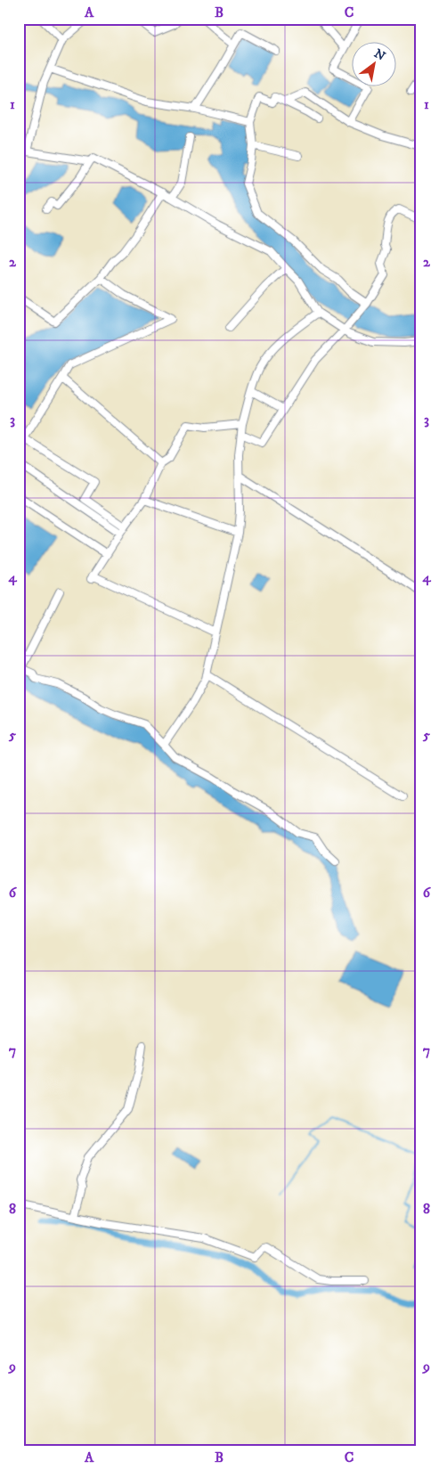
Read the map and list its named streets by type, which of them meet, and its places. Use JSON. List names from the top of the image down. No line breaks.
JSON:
{"north":"top right","grid":{"columns":["A","B","C"],"rows":["1","2","3","4","5","6","7","8","9"]}}
